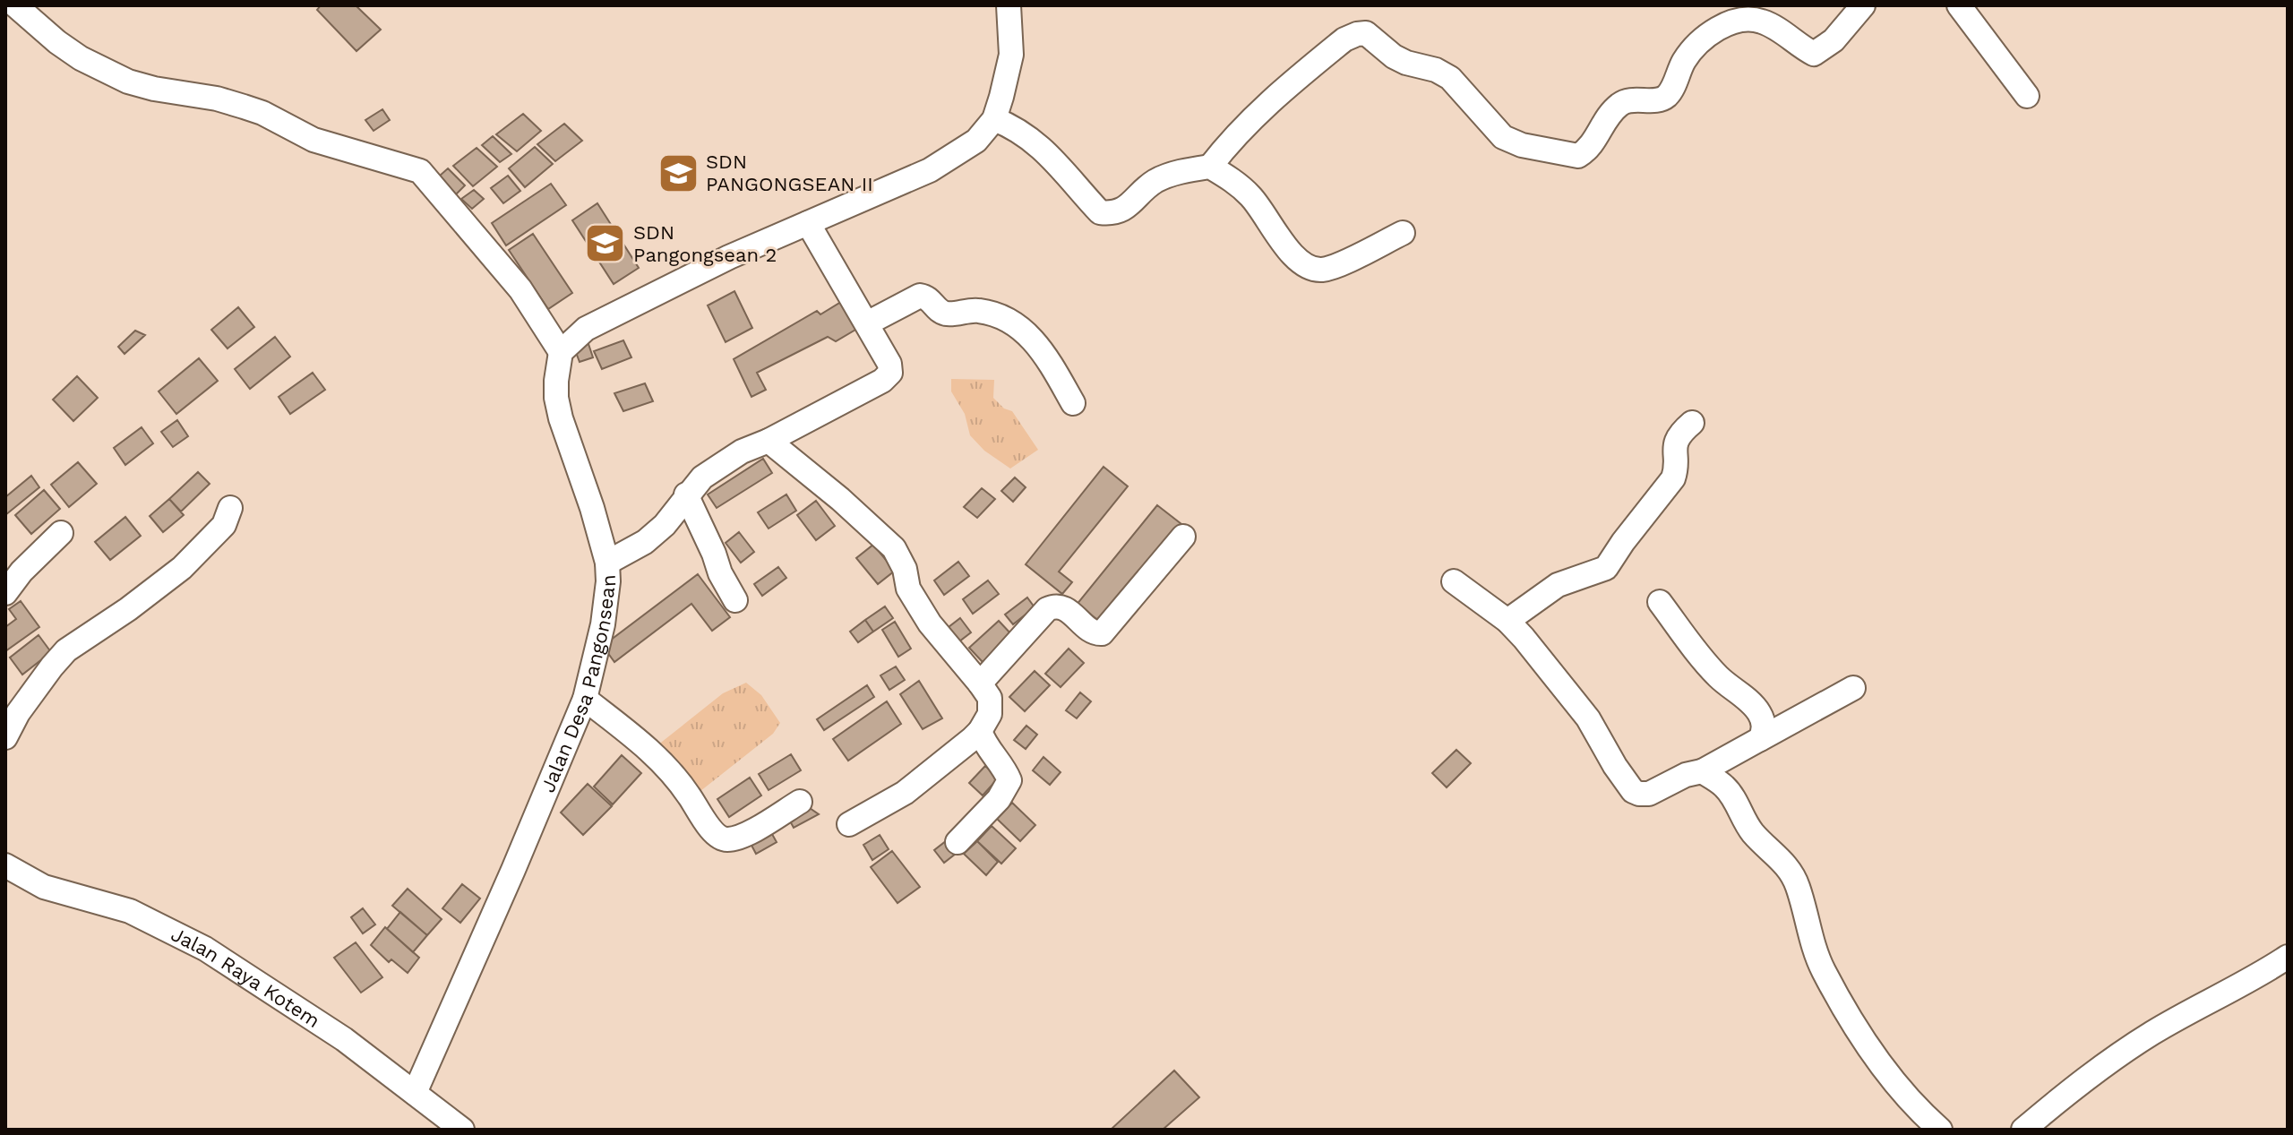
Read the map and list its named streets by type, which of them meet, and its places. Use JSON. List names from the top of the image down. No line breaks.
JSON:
{"streets":{"street":["Jalan Desa Pangonsean","Jalan Raya Kotem"]},"crossings":[["Jalan Desa Pangonsean","Jalan Raya Kotem"]],"places":{"school or university":["SDN PANGONGSEAN II","SDN Pangongsean 2"]}}
